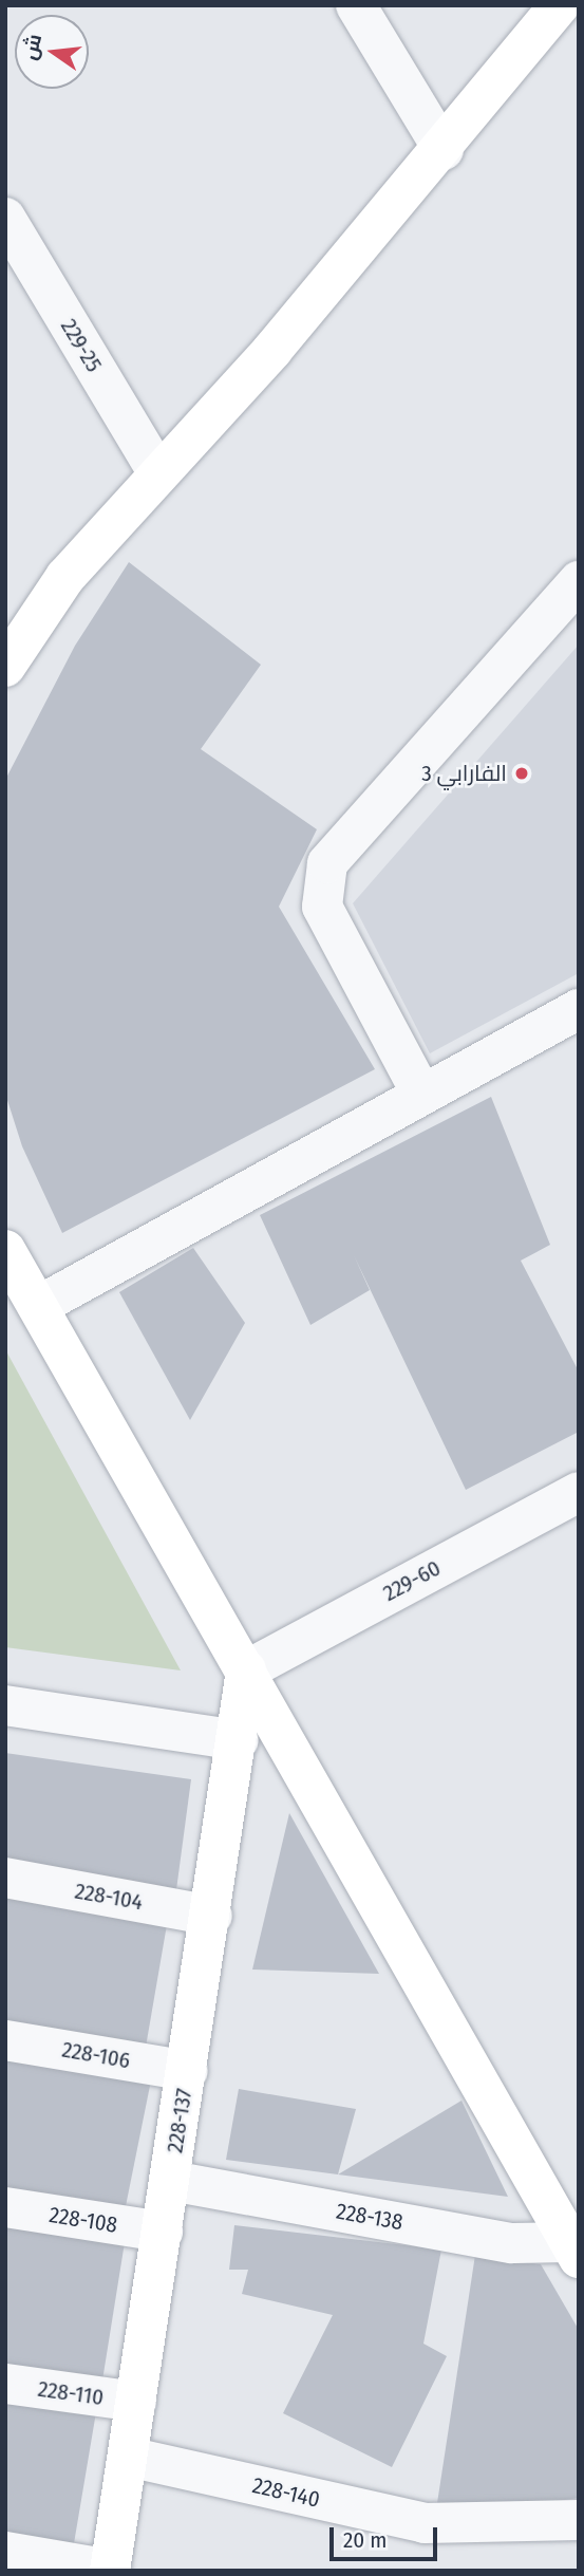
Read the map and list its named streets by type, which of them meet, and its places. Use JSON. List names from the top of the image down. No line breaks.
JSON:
{"streets":{"street":["229-25","229-60","228-104","228-106","228-137","228-138","228-108","228-110","228-140"]},"crossings":[["229-60","228-137"],["228-104","228-137"],["228-106","228-137"],["228-137","228-138"],["228-137","228-108"],["228-137","228-110"],["228-137","228-140"]],"places":["الفارابي 3"],"scale_bar":"20 m","north":"left"}
